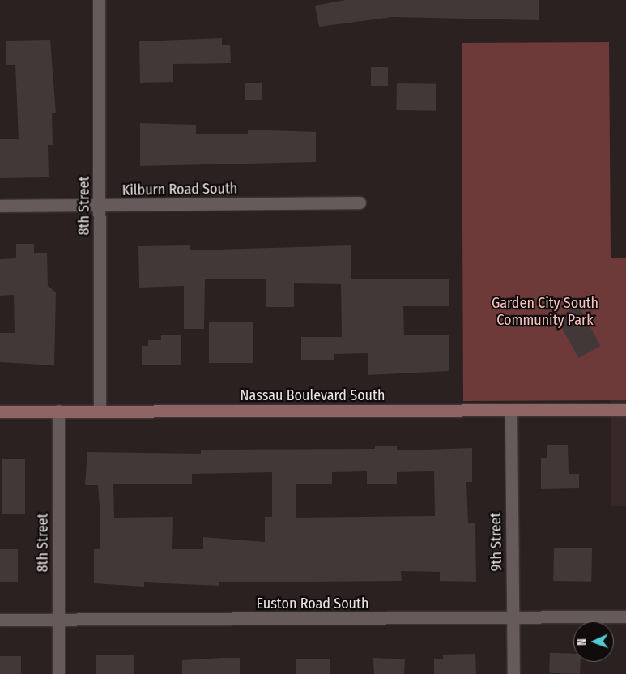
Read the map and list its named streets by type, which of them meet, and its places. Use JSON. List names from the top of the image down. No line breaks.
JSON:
{"streets":{"main road":["Nassau Boulevard South"],"street":["Kilburn Road South","8th Street","9th Street","Euston Road South"]},"crossings":[["Kilburn Road South","8th Street"],["8th Street","Nassau Boulevard South"],["8th Street","Euston Road South"],["Nassau Boulevard South","9th Street"],["9th Street","Euston Road South"]],"parks":["Garden City South Community Park"],"north":"left"}
